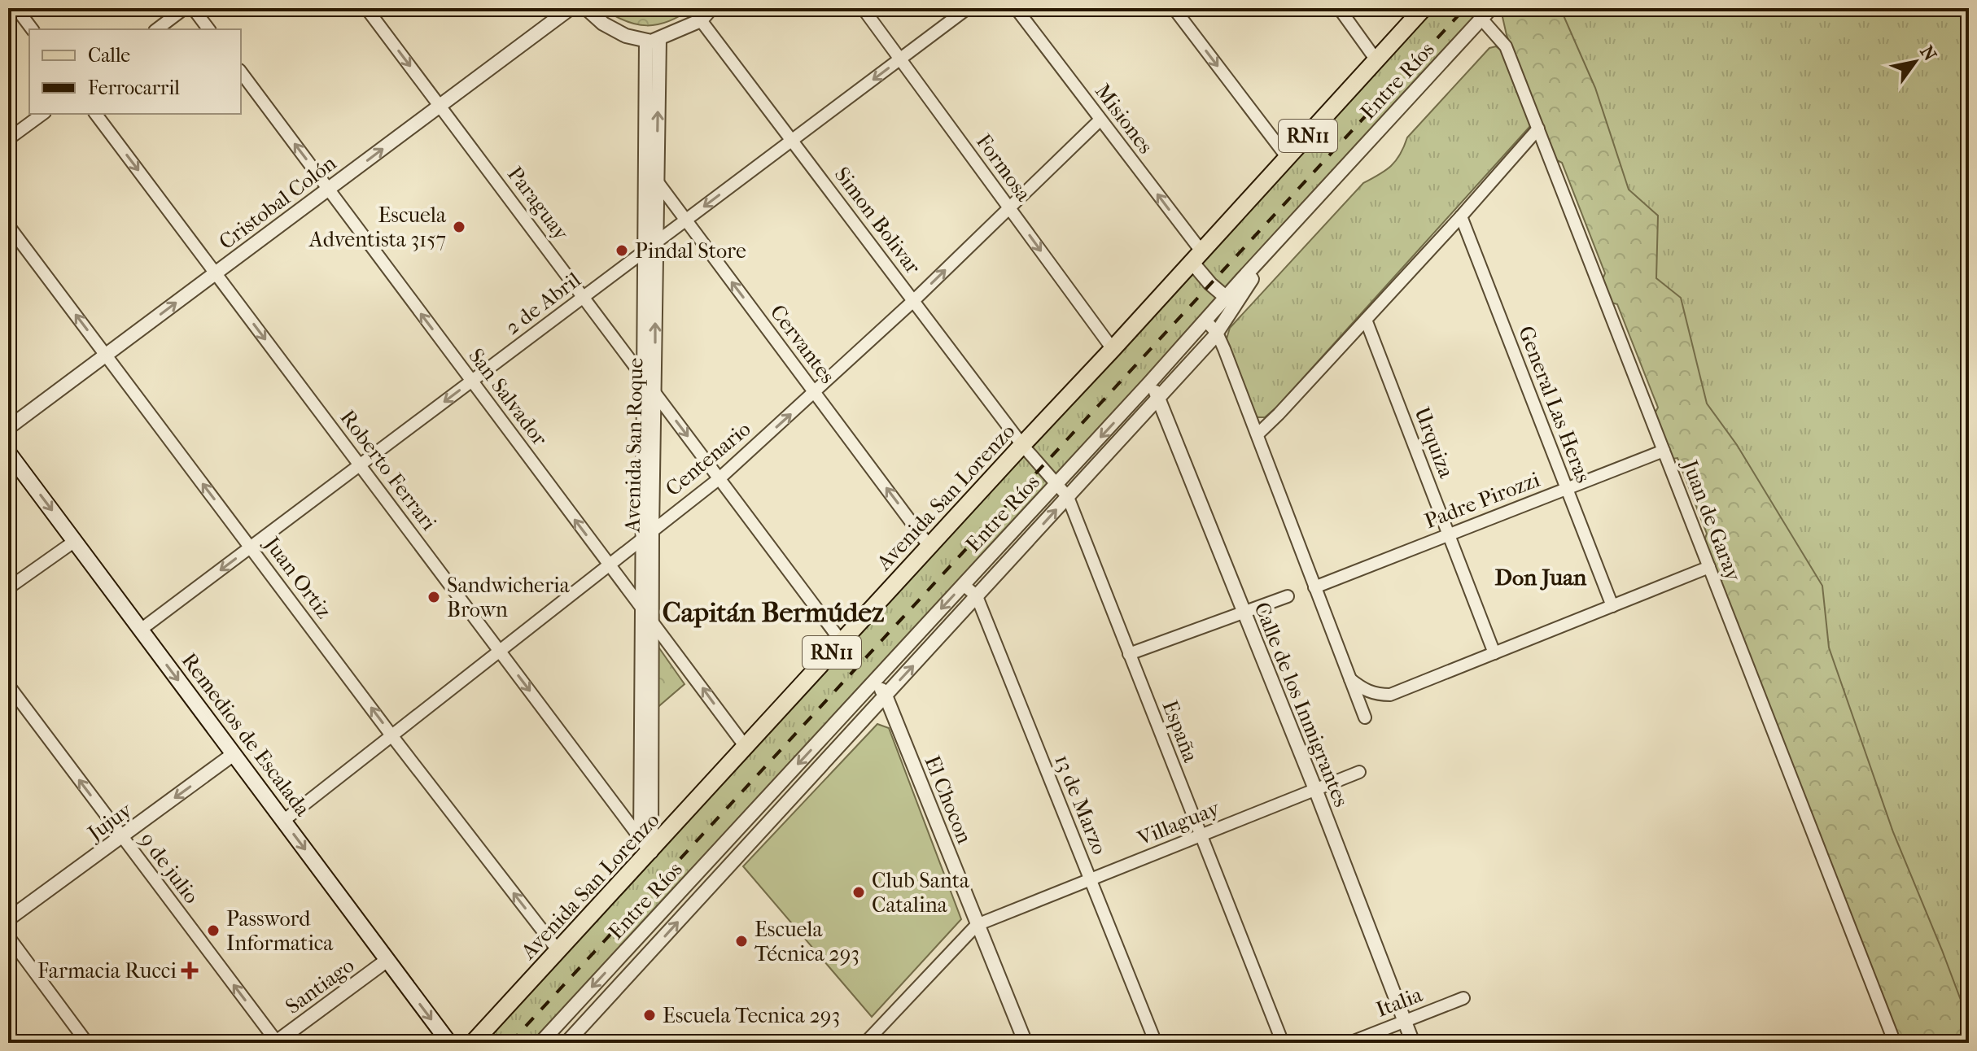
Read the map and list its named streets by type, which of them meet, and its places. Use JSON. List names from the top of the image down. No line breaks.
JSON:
{"streets":{"main road":["RN11","Avenida San Lorenzo","Remedios de Escalada"],"street":["Entre Ríos","Misiones","Formosa","Cristobal Colón","Paraguay","Simon Bolivar","2 de Abril","Cervantes","San Salvador","General Las Heras","Urquiza","Avenida San Roque","Centenario","Roberto Ferrari","Padre Pirozzi","Juan de Garay","Juan Ortiz","Calle de los Inmigrantes","España","El Chocon","13 de Marzo","Jujuy","Villaguay","9 de julio","Santiago","Italia"]},"crossings":[["Entre Ríos","Juan de Garay"],["Entre Ríos","Calle de los Inmigrantes"],["Entre Ríos","España"],["Entre Ríos","El Chocon"],["Entre Ríos","13 de Marzo"],["Misiones","Centenario"],["Misiones","Avenida San Lorenzo"],["Formosa","2 de Abril"],["Formosa","Centenario"],["Formosa","Avenida San Lorenzo"],["Cristobal Colón","Paraguay"],["Cristobal Colón","San Salvador"],["Cristobal Colón","Roberto Ferrari"],["Cristobal Colón","Juan Ortiz"],["Paraguay","2 de Abril"],["Paraguay","Avenida San Roque"],["Paraguay","Centenario"],["Paraguay","Avenida San Lorenzo"],["Simon Bolivar","2 de Abril"],["Simon Bolivar","Centenario"],["Simon Bolivar","Avenida San Lorenzo"],["Simon Bolivar","España"],["2 de Abril","Cervantes"],["2 de Abril","San Salvador"],["2 de Abril","Avenida San Roque"],["2 de Abril","Roberto Ferrari"],["2 de Abril","Juan Ortiz"],["2 de Abril","Remedios de Escalada"],["Cervantes","Avenida San Roque"],["Cervantes","Centenario"],["Cervantes","Avenida San Lorenzo"],["San Salvador","Avenida San Roque"],["San Salvador","Centenario"],["San Salvador","Avenida San Lorenzo"],["General Las Heras","Padre Pirozzi"],["Urquiza","Padre Pirozzi"],["Avenida San Roque","Centenario"],["Avenida San Roque","Roberto Ferrari"],["Avenida San Roque","Avenida San Lorenzo"],["Centenario","Roberto Ferrari"],["Centenario","Juan Ortiz"],["Centenario","Remedios de Escalada"],["Roberto Ferrari","Avenida San Lorenzo"],["Avenida San Lorenzo","Juan Ortiz"],["Avenida San Lorenzo","España"],["Padre Pirozzi","Juan de Garay"],["Calle de los Inmigrantes","Villaguay"],["Calle de los Inmigrantes","Italia"],["España","Villaguay"],["Remedios de Escalada","Jujuy"],["Remedios de Escalada","Santiago"],["El Chocon","Villaguay"],["13 de Marzo","Villaguay"],["Jujuy","9 de julio"],["9 de julio","Santiago"]],"one_way":["Misiones","Formosa","Cristobal Colón","2 de Abril","Cervantes","San Salvador","Roberto Ferrari","Juan Ortiz","Remedios de Escalada","Jujuy","9 de julio"],"districts":["Don Juan","Capitán Bermúdez"],"places":{"other":["Escuela Adventista 3157","Pindal Store","Sandwicheria Brown","Club Santa Catalina","Password Informatica","Escuela Técnica 293","Escuela Tecnica 293"],"health":["Farmacia Rucci"]},"legend":["Calle","Ferrocarril"],"north":"top right"}
